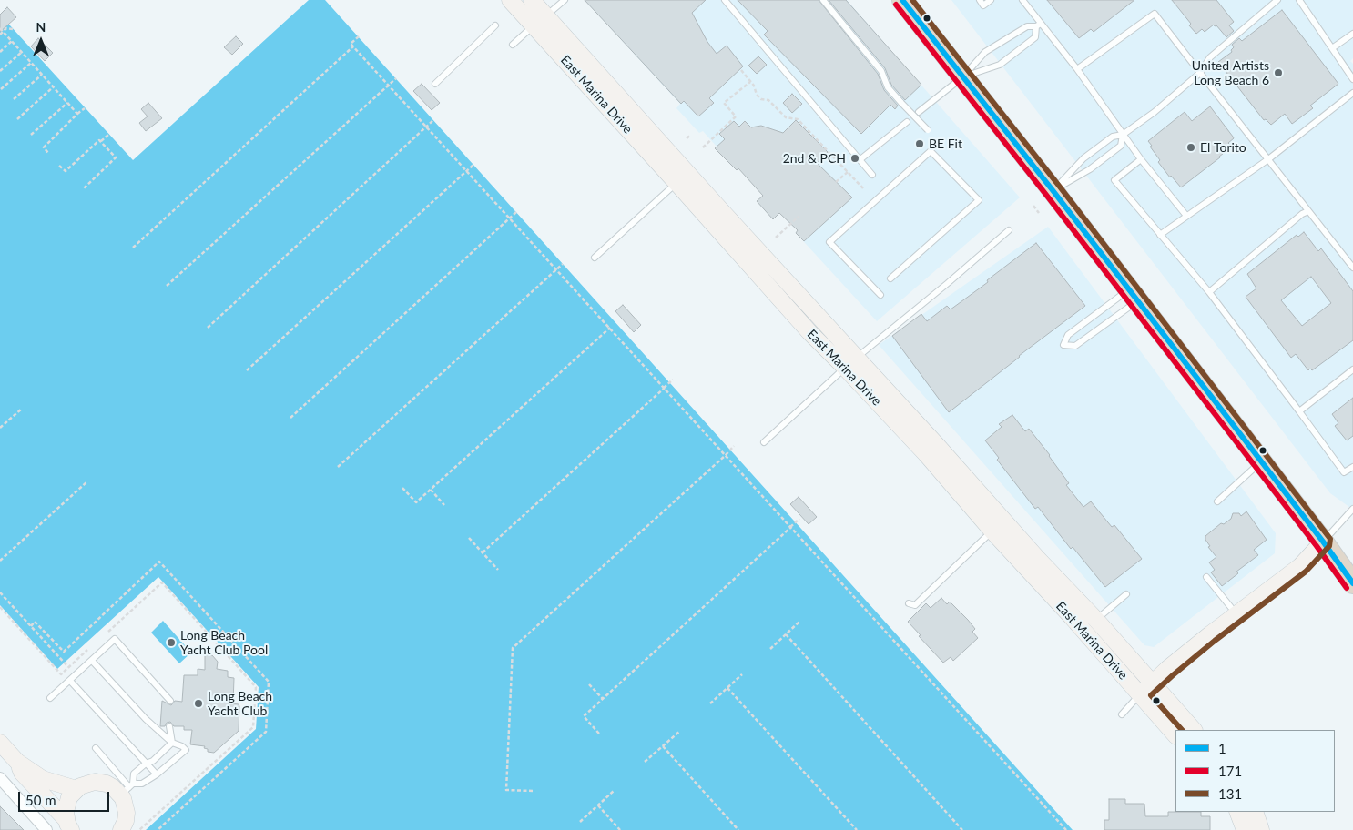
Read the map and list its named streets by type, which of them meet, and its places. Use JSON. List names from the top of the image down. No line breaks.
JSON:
{"streets":{"main road":["East Marina Drive"]},"places":["United Artists Long Beach 6","BE Fit","El Torito","2nd & PCH","Long Beach Yacht Club Pool","Long Beach Yacht Club"],"lines":["transit line 1","transit line 131","transit line 171"],"legend":["1","171","131"],"scale_bar":"50 m","north":"top"}
